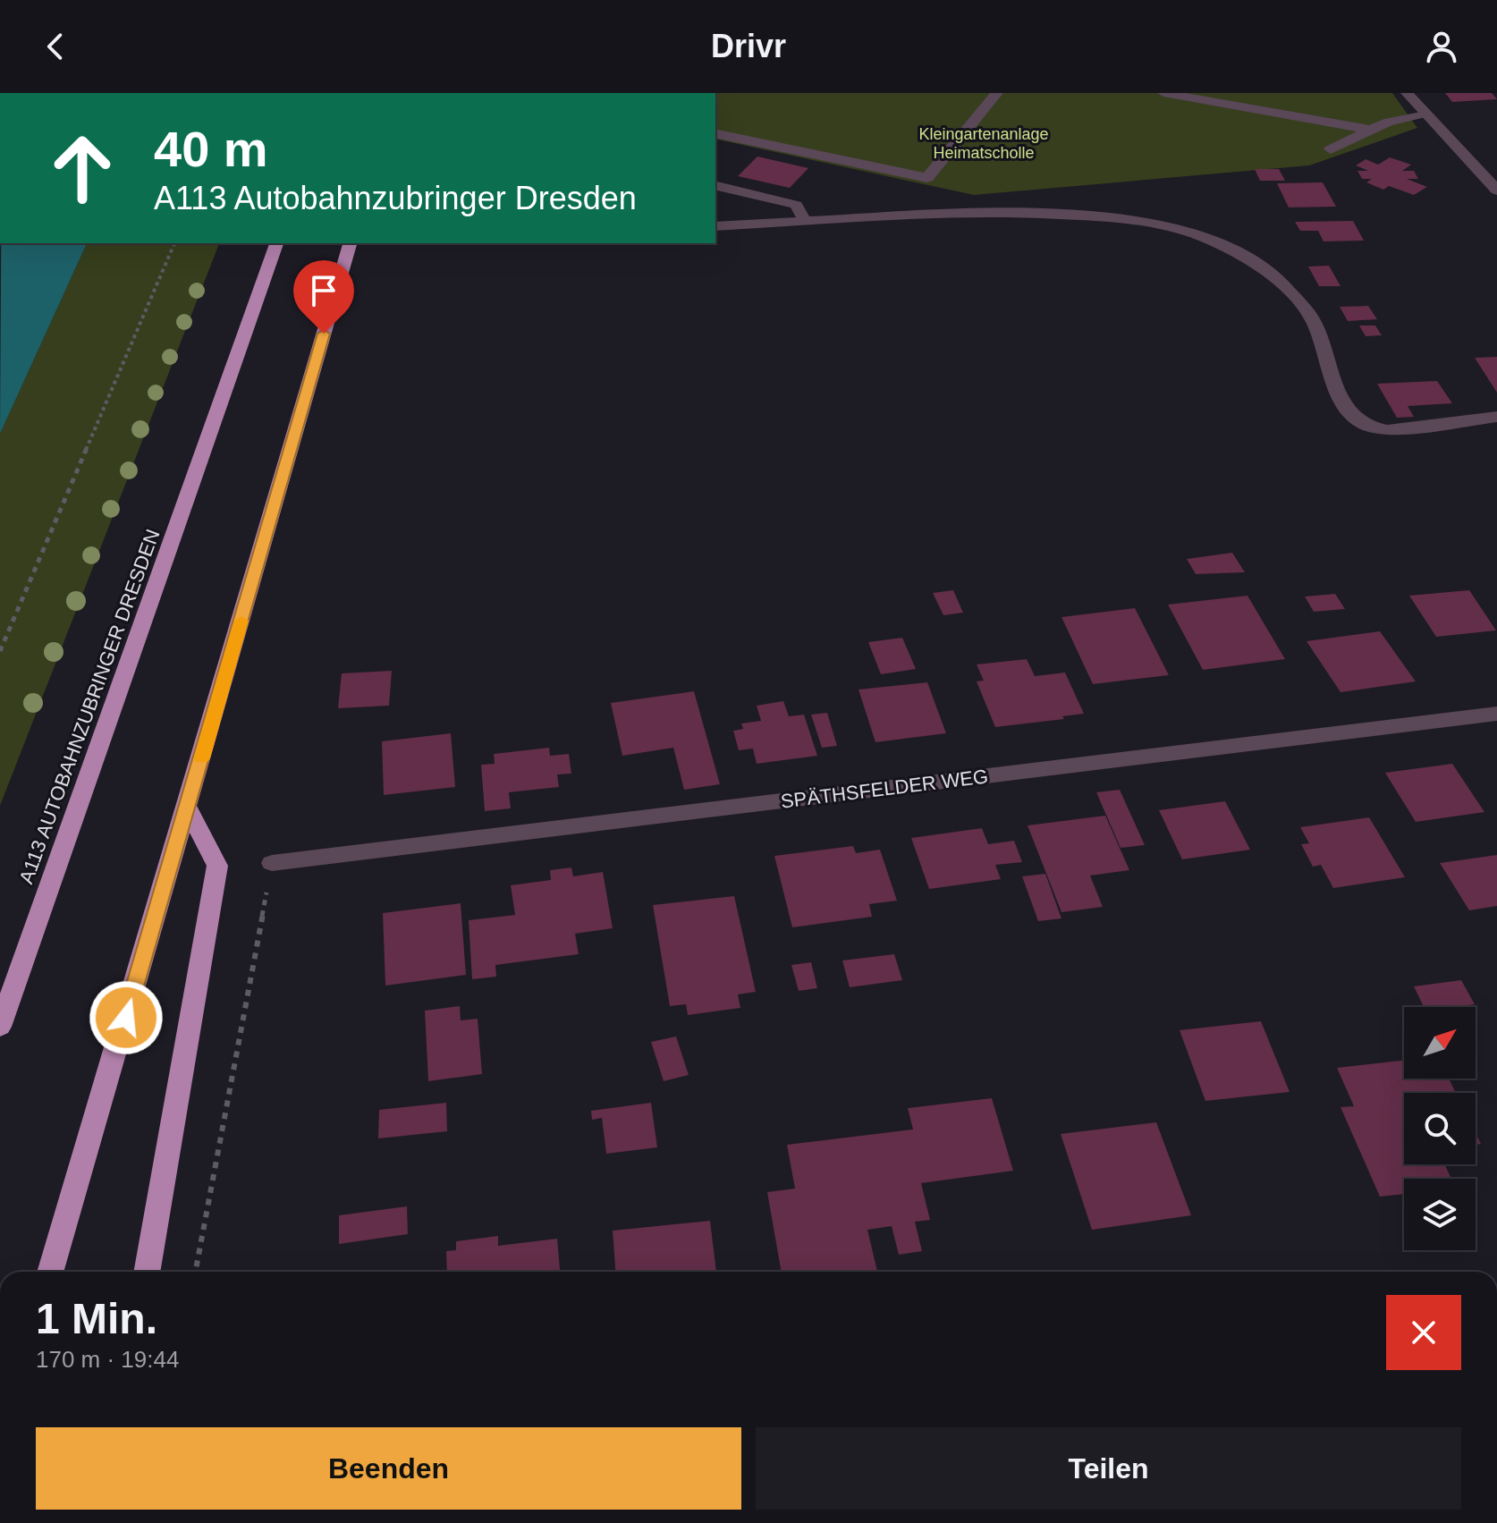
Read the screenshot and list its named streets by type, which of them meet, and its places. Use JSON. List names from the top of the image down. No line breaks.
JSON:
{"streets":{"highway":["A113 AUTOBAHNZUBRINGER DRESDEN"],"street":["SPÄTHSFELDER WEG"]},"parks":["Kleingartenanlage Heimatscholle"],"north":"top right","page":{"header":"Drivr","turn":["40 m","A113 Autobahnzubringer Dresden"],"heading":["1 Min.","170 m · 19:44"],"buttons":["Beenden","Teilen"]}}
